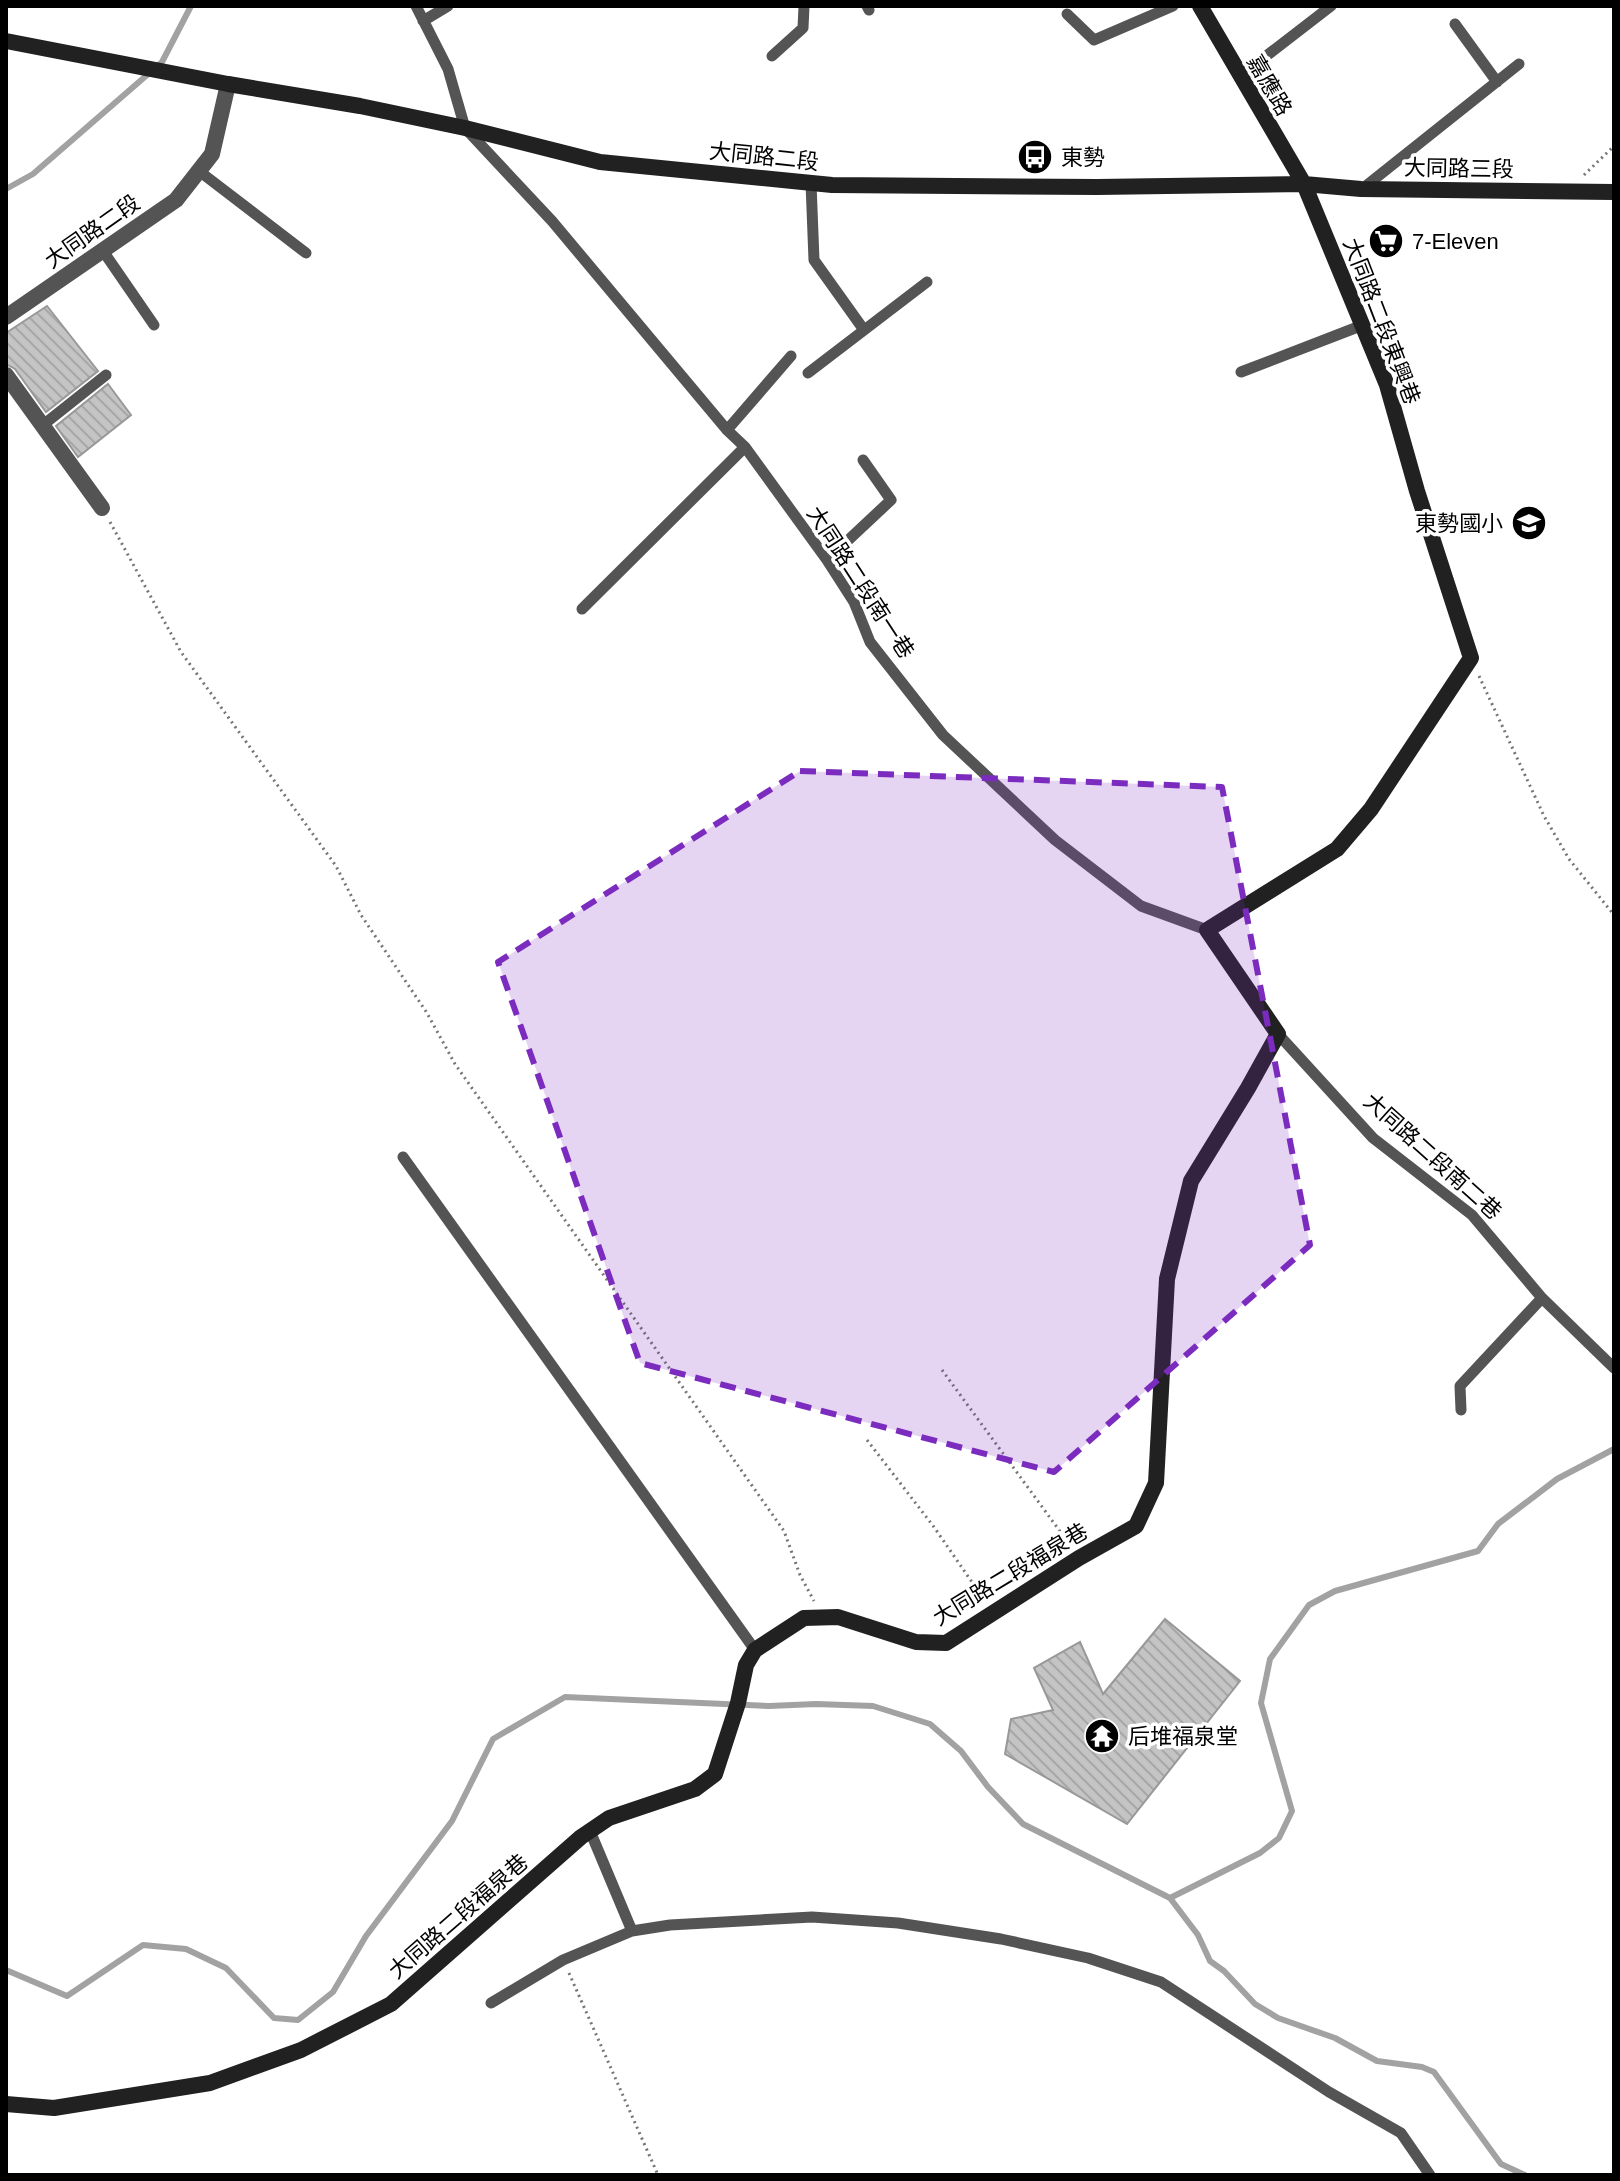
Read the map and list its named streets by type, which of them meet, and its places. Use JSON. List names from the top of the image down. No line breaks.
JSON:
{"streets":{"street":["嘉應路","大同路二段","大同路三段","大同路二段東興巷","大同路二段南二巷","大同路二段福泉巷"],"lane":["大同路二段南一巷"]},"crossings":[["嘉應路","大同路二段"],["嘉應路","大同路三段"],["嘉應路","大同路二段東興巷"],["大同路二段","大同路三段"],["大同路二段","大同路二段東興巷"],["大同路二段","大同路二段南一巷"],["大同路三段","大同路二段東興巷"],["大同路二段南一巷","大同路二段南二巷"],["大同路二段南二巷","大同路二段福泉巷"]],"places":{"bus stop":["東勢"],"supermarket":["7-Eleven"],"school or university":["東勢國小"],"temple":["后堆福泉堂"]}}
